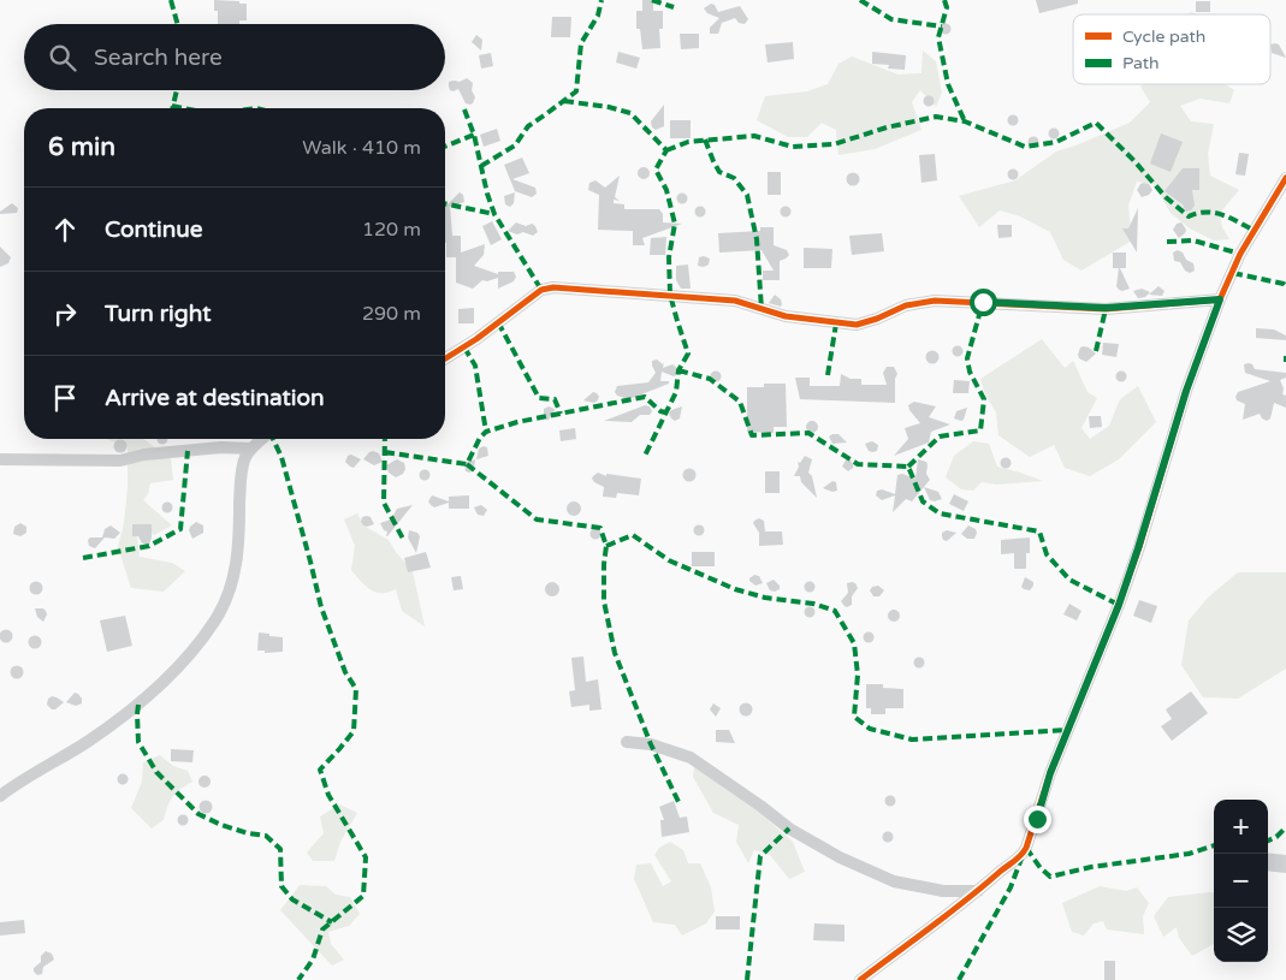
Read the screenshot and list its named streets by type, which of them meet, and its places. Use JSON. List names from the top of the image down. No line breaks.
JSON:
{"legend":["Cycle path","Path"],"page":{"search":"Search here","heading":["6 min","Walk · 410 m"],"list":[["Continue","120 m"],["Turn right","290 m"],"Arrive at destination"],"map_buttons":["+","−"]}}
